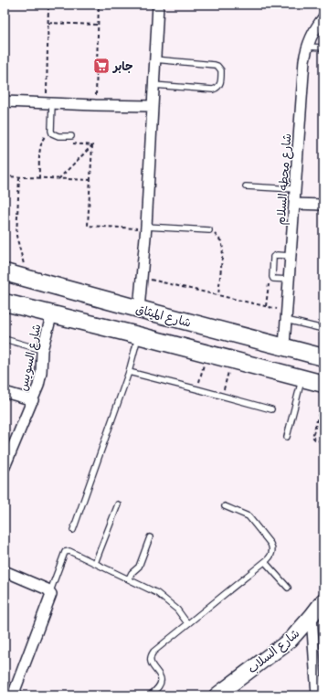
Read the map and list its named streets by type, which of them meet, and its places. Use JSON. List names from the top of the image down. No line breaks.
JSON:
{"streets":{"main road":["شارع الميثاق"],"street":["شارع محطه السلام","شارع السويس","شارع السلاب"]},"crossings":[["شارع محطه السلام","شارع الميثاق"]],"places":{"supermarket":["جابر"]}}
